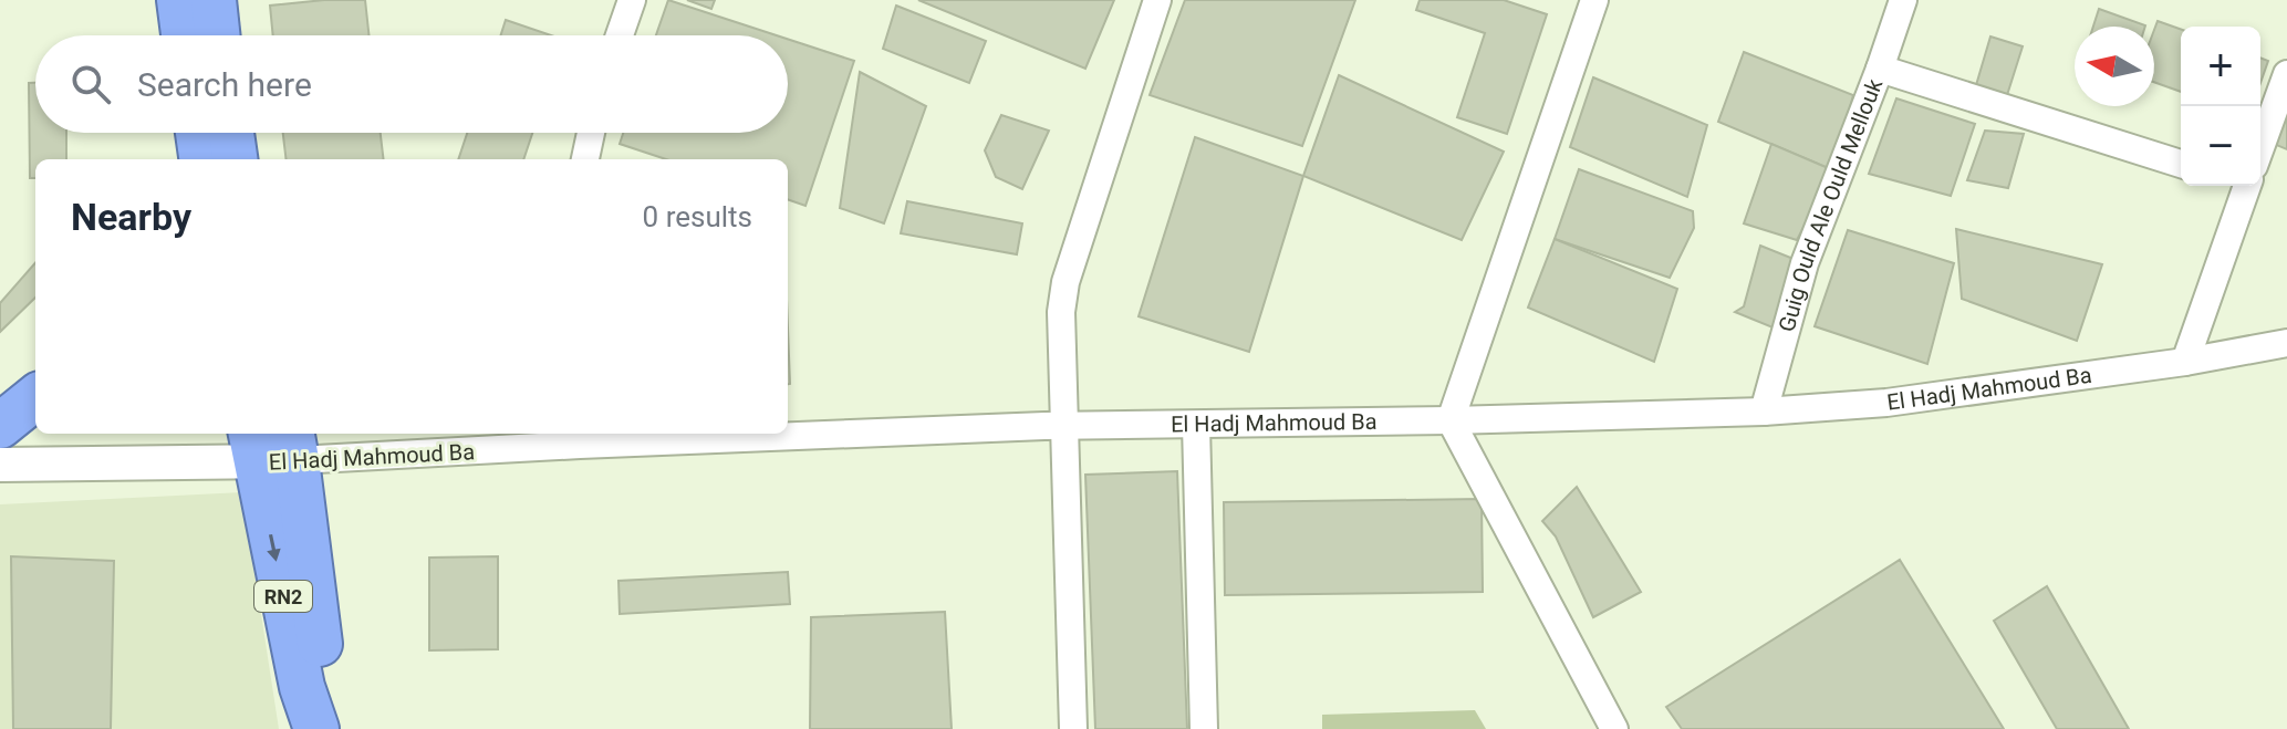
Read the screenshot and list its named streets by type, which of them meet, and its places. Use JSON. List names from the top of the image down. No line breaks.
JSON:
{"streets":{"highway":["RN2"],"street":["Guig Ould Ale Ould Mellouk","El Hadj Mahmoud Ba"]},"crossings":[["Guig Ould Ale Ould Mellouk","El Hadj Mahmoud Ba"],["El Hadj Mahmoud Ba","RN2"]],"north":"left","page":{"map_buttons":["+","−"],"search":"Search here","heading":["Nearby","0 results"]}}
